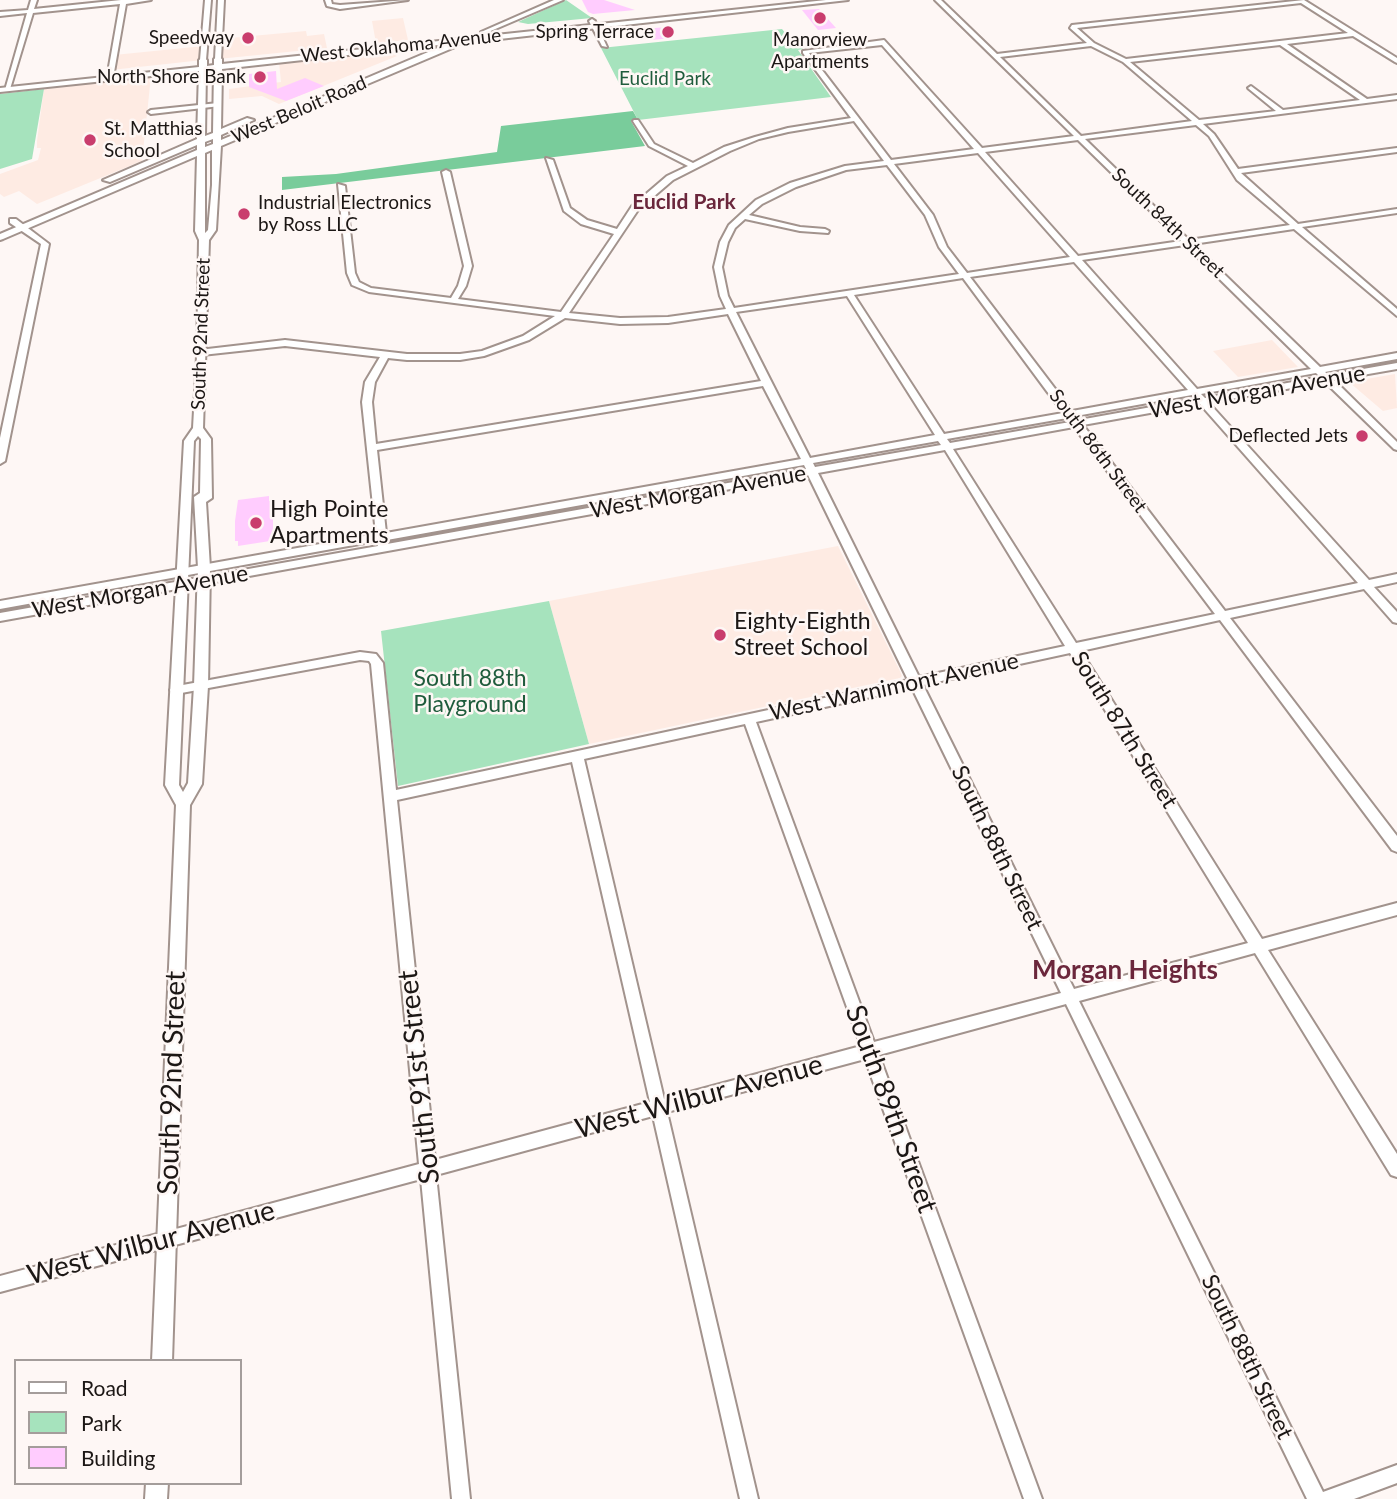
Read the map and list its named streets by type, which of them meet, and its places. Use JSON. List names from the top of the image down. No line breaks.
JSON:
{"streets":{"main road":["West Oklahoma Avenue","West Beloit Road","South 92nd Street"],"street":["South 84th Street","West Morgan Avenue","South 86th Street","West Warnimont Avenue","South 87th Street","South 88th Street","South 91st Street","West Wilbur Avenue","South 89th Street"]},"crossings":[["West Oklahoma Avenue","West Beloit Road"],["West Oklahoma Avenue","South 92nd Street"],["West Beloit Road","South 92nd Street"],["South 84th Street","West Morgan Avenue"],["South 84th Street","South 88th Street"],["South 92nd Street","West Morgan Avenue"],["South 92nd Street","South 91st Street"],["South 92nd Street","West Wilbur Avenue"],["West Morgan Avenue","South 86th Street"],["West Morgan Avenue","South 87th Street"],["West Morgan Avenue","South 88th Street"],["South 86th Street","West Warnimont Avenue"],["South 86th Street","South 88th Street"],["West Warnimont Avenue","South 87th Street"],["West Warnimont Avenue","South 88th Street"],["West Warnimont Avenue","South 91st Street"],["West Warnimont Avenue","South 89th Street"],["South 87th Street","West Wilbur Avenue"],["South 88th Street","West Wilbur Avenue"],["South 91st Street","West Wilbur Avenue"],["West Wilbur Avenue","South 89th Street"]],"districts":["Euclid Park","Morgan Heights"],"parks":["Euclid Park","South 88th Playground"],"places":["Manorview Apartments","Spring Terrace","Speedway","North Shore Bank","St. Matthias School","Industrial Electronics by Ross LLC","Deflected Jets","High Pointe Apartments","Eighty-Eighth Street School"],"legend":["Road","Park","Building"]}
